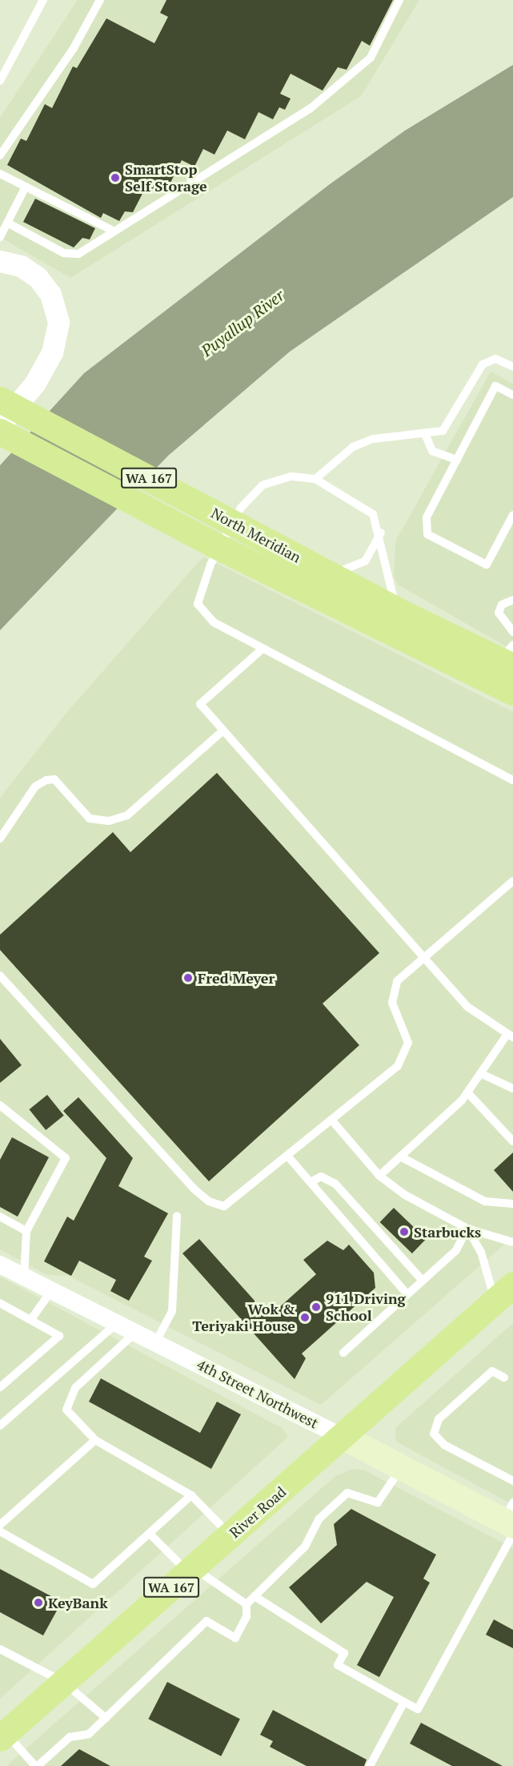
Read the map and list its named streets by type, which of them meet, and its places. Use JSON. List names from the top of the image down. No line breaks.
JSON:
{"streets":{"main road":["WA 167","North Meridian","4th Street Northwest","River Road"]},"crossings":[["4th Street Northwest","River Road"]],"water":["Puyallup River"],"places":["SmartStop Self Storage","Fred Meyer","Starbucks","911 Driving School","Wok & Teriyaki House","KeyBank"]}
